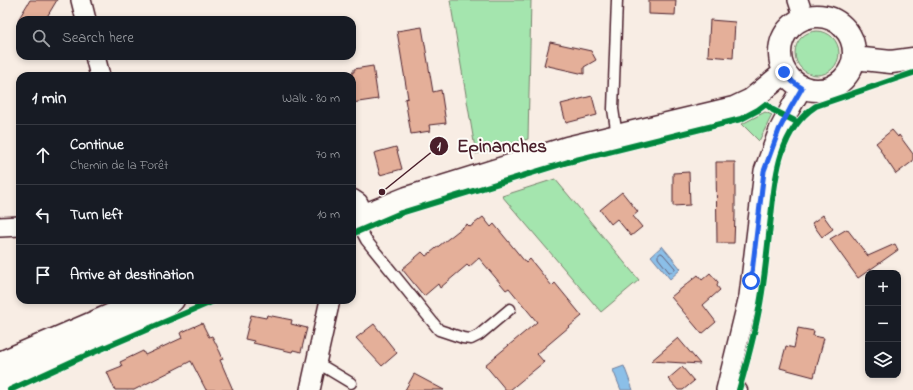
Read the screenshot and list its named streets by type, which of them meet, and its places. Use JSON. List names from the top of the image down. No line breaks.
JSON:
{"places":["Epinanches"],"page":{"search":"Search here","heading":["1 min","Walk · 80 m"],"list":[["Continue","Chemin de la Forêt","70 m"],["Turn left","10 m"],"Arrive at destination"],"map_buttons":["+","−"]}}
